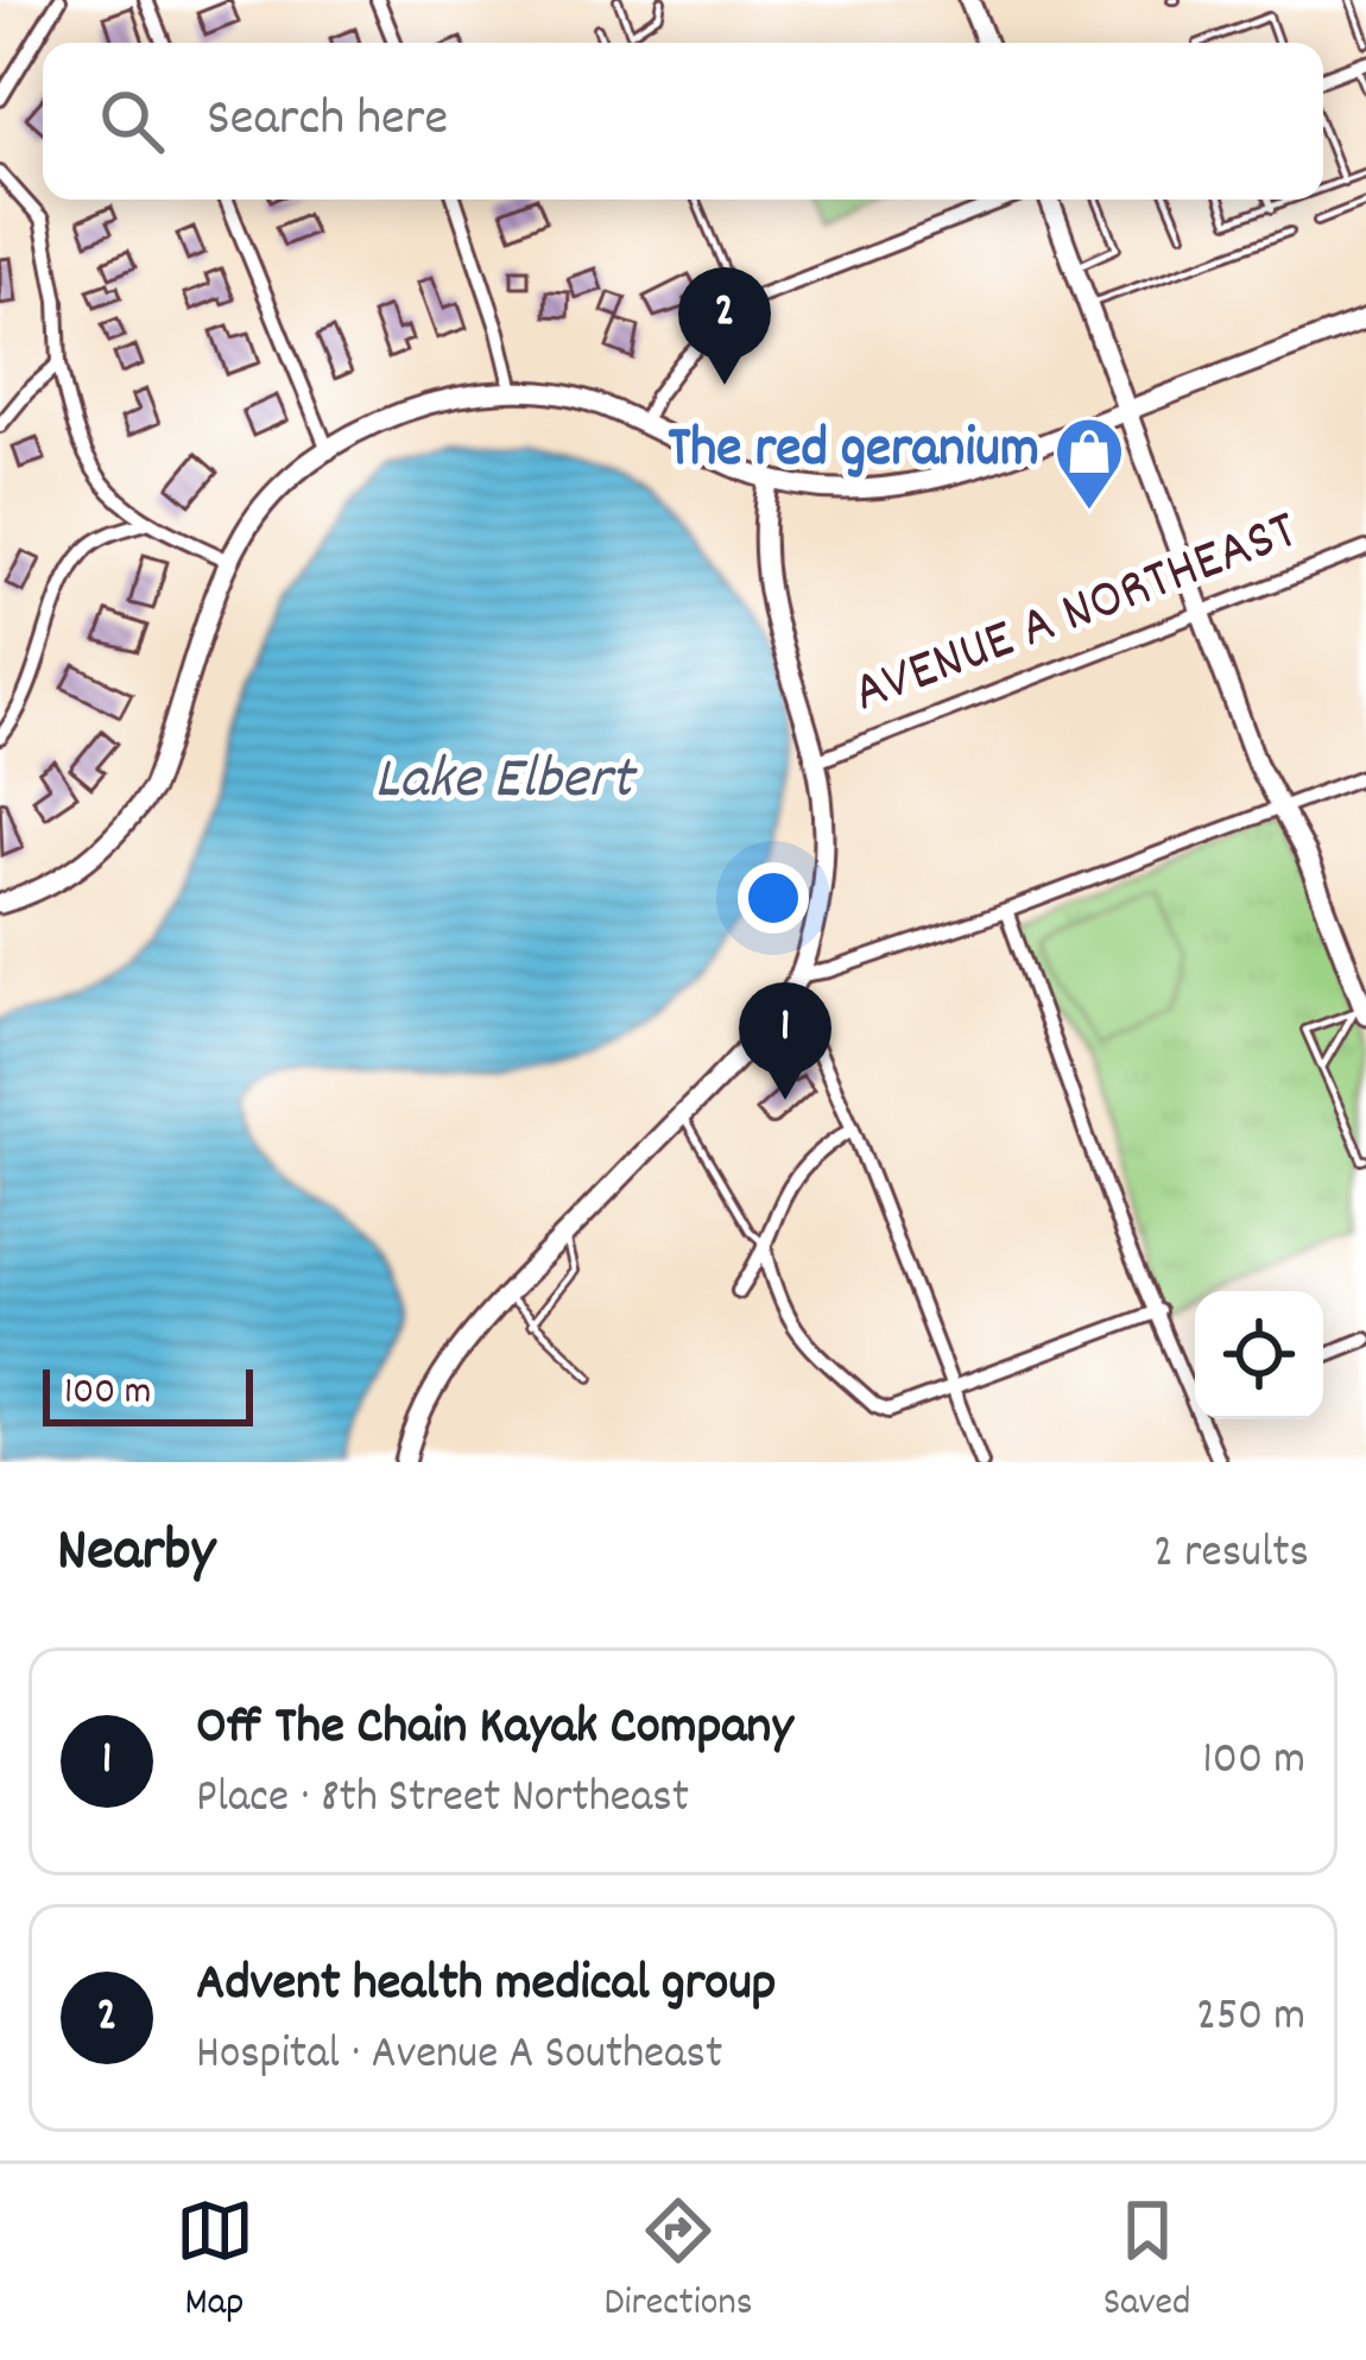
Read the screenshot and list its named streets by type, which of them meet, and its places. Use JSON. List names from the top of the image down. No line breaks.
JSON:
{"streets":{"street":["AVENUE A NORTHEAST"]},"water":["Lake Elbert"],"places":{"shop":["The red geranium"]},"scale_bar":"100 m","page":{"search":"Search here","pins":["2","1"],"scale":"100 m","heading":["Nearby","2 results"],"list":[{"mark":"1","name":"Off The Chain Kayak Company","note":"Place · 8th Street Northeast","value":"100 m"},{"mark":"2","name":"Advent health medical group","note":"Hospital · Avenue A Southeast","value":"250 m"}],"nav":["Map","Directions","Saved"]}}
